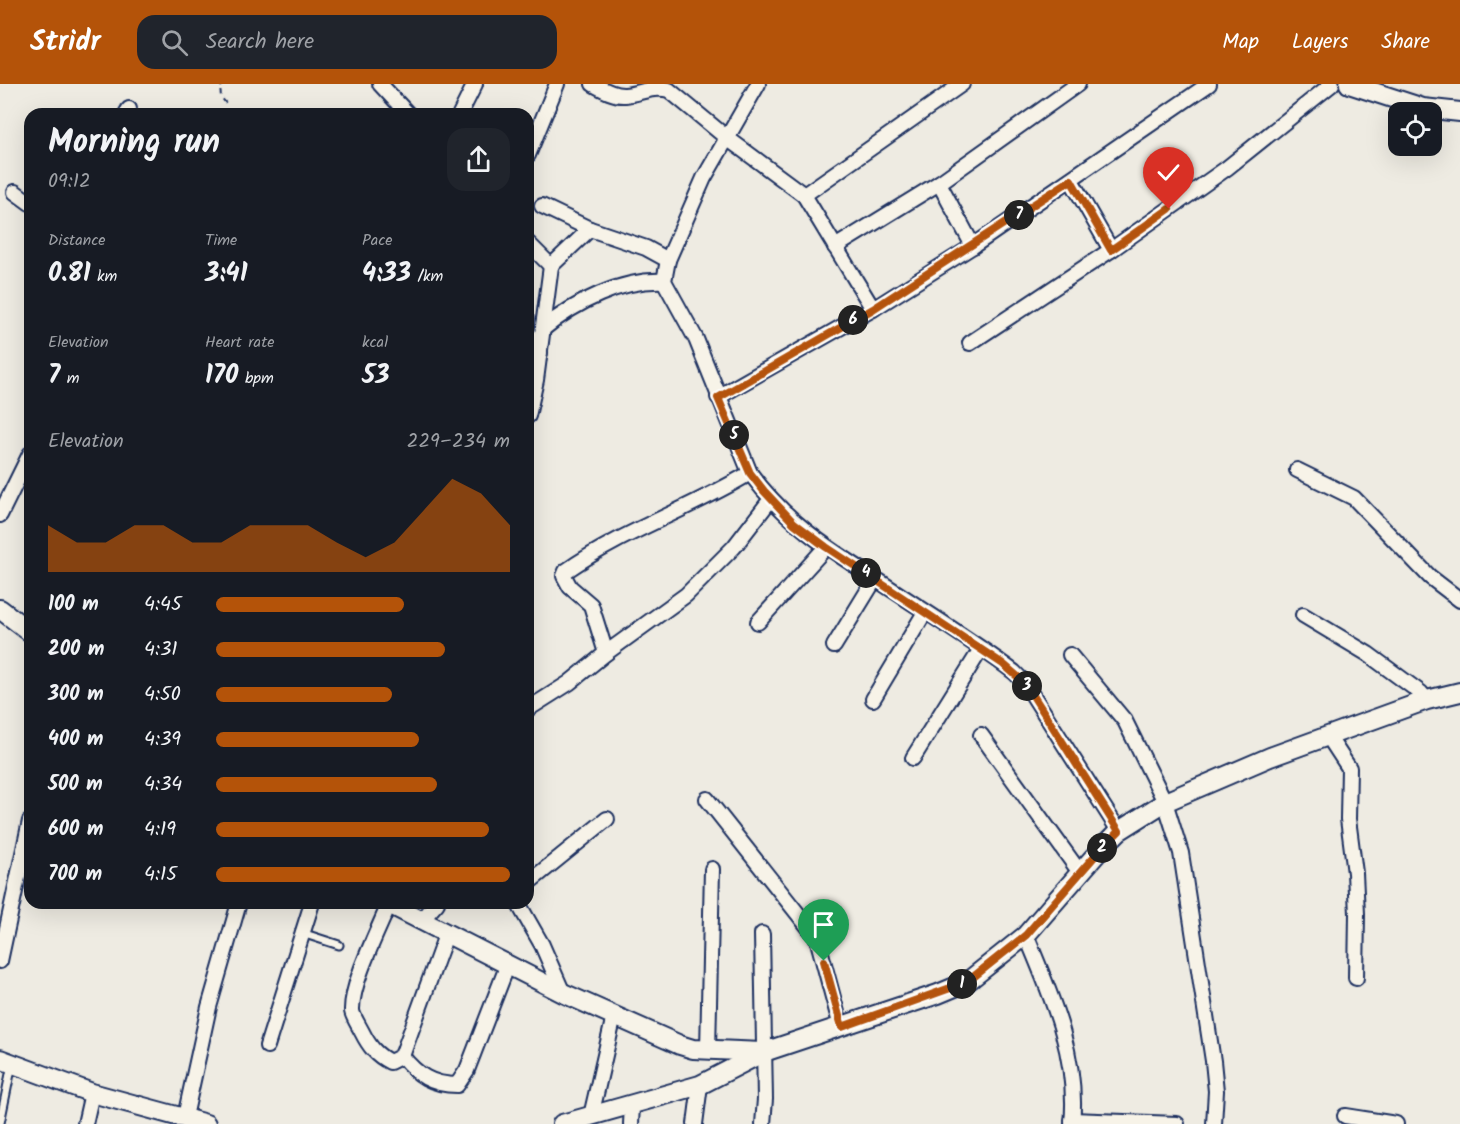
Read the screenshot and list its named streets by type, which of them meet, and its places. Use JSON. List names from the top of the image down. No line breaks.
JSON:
{"page":{"header":"Stridr","search":"Search here","nav":["Map","Layers","Share"],"heading":["Morning run","09:12"],"pins":["7","6","5","4","3","2","1"],"stats":[["Distance","0.81 km"],["Time","3:41"],["Pace","4:33 /km"],["Elevation","7 m"],["Heart rate","170 bpm"],["kcal","53"]],"chart":["Elevation","229–234 m"],"list":[{"name":"100 m","note":"4:45"},{"name":"200 m","note":"4:31"},{"name":"300 m","note":"4:50"},{"name":"400 m","note":"4:39"},{"name":"500 m","note":"4:34"},{"name":"600 m","note":"4:19"},{"name":"700 m","note":"4:15"}]}}
